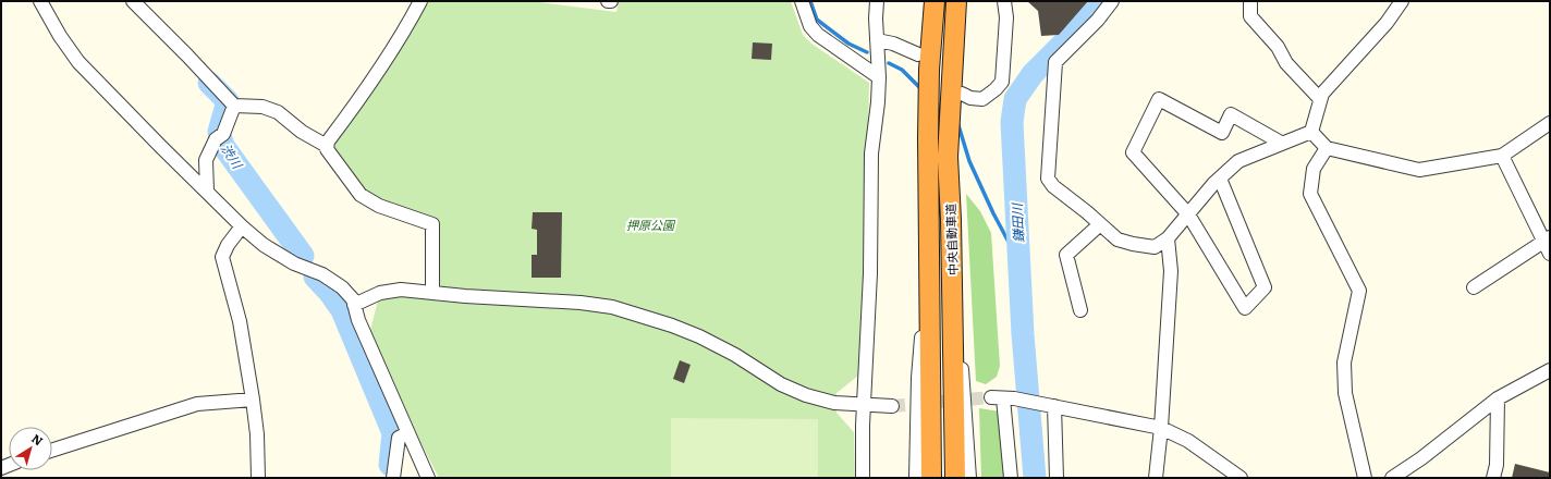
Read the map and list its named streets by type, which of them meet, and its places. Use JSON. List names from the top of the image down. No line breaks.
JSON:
{"streets":{"highway":["中央自動車道"]},"water":["渋川","鎌田川"],"parks":["押原公園"],"north":"top right"}
